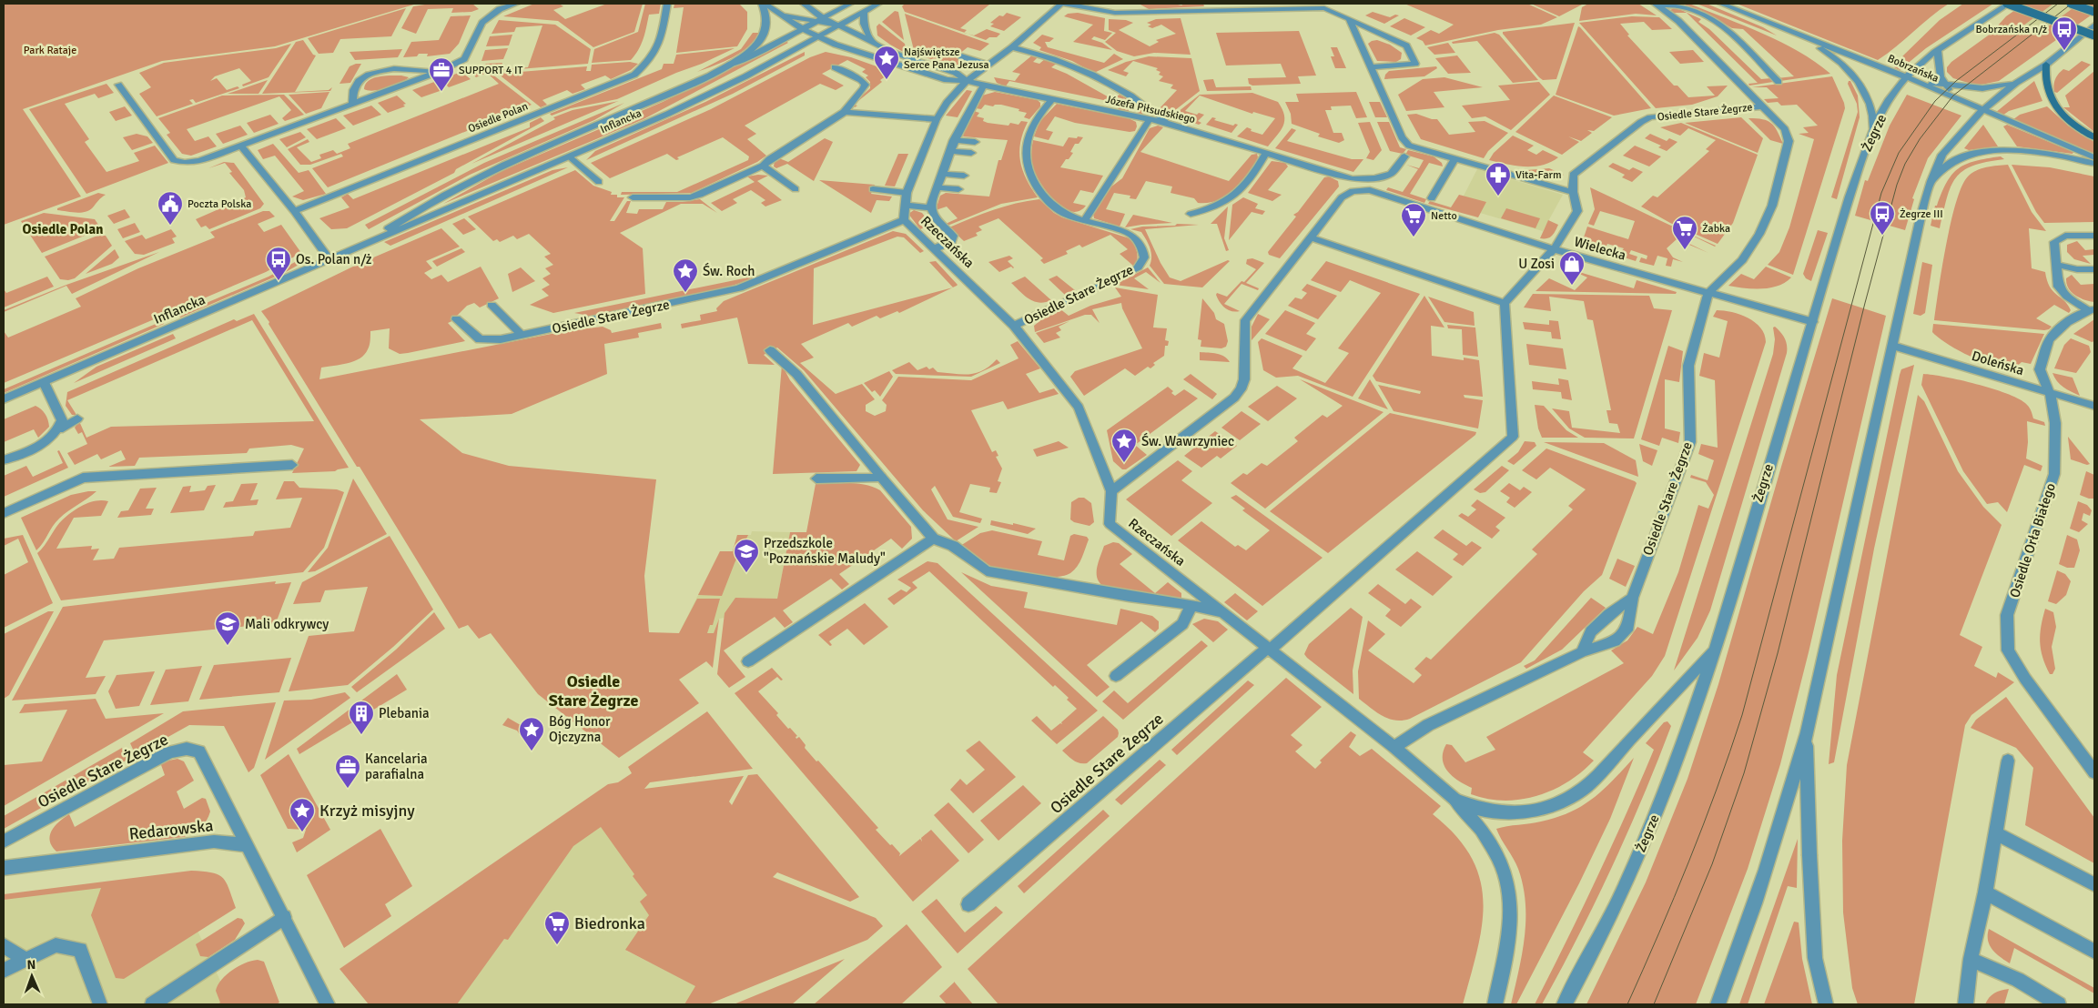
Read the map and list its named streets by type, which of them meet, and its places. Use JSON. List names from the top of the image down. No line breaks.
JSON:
{"streets":{"street":["Bobrzańska","Józefa Piłsudskiego","Osiedle Stare Żegrze","Osiedle Polan","Inflancka","Żegrze","Rzeczańska","Wielecka","Doleńska","Osiedle Orła Białego","Redarowska"]},"crossings":[["Bobrzańska","Żegrze"],["Józefa Piłsudskiego","Osiedle Stare Żegrze"],["Józefa Piłsudskiego","Inflancka"],["Józefa Piłsudskiego","Rzeczańska"],["Osiedle Stare Żegrze","Rzeczańska"],["Osiedle Stare Żegrze","Wielecka"],["Osiedle Stare Żegrze","Redarowska"],["Żegrze","Wielecka"],["Doleńska","Osiedle Orła Białego"]],"districts":["Osiedle Polan","Osiedle Stare Żegrze"],"parks":["Park Rataje"],"places":{"bus stop":["Bobrzańska n/ż","Żegrze III","Os. Polan n/ż"],"place":["Najświętsze Serce Pana Jezusa","Św. Roch","Św. Wawrzyniec","Bóg Honor Ojczyzna","Krzyż misyjny"],"office":["SUPPORT 4 IT","Kancelaria parafialna"],"pharmacy":["Vita-Farm"],"public building":["Poczta Polska"],"supermarket":["Netto","Żabka","Biedronka"],"shop":["U Zosi"],"school or university":["Przedszkole \"Poznańskie Maludy\"","Mali odkrywcy"],"building":["Plebania"]},"north":"top"}
